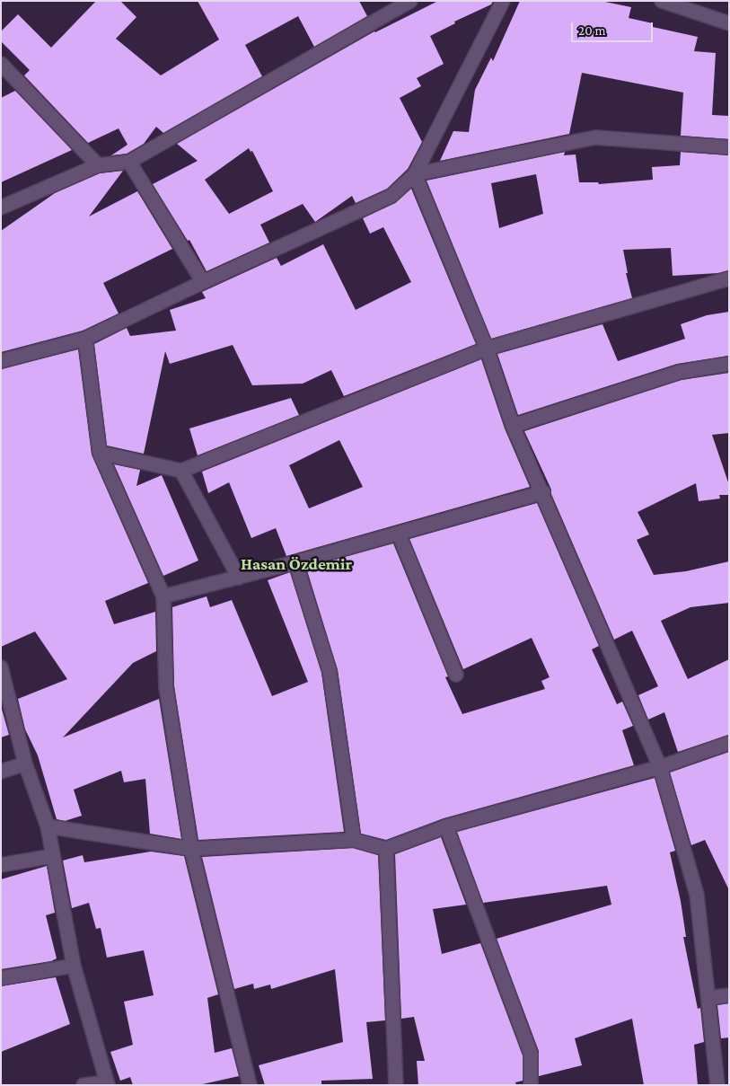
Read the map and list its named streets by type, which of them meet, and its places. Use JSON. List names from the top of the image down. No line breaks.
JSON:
{"districts":["Hasan Özdemir"],"scale_bar":"20 m"}
